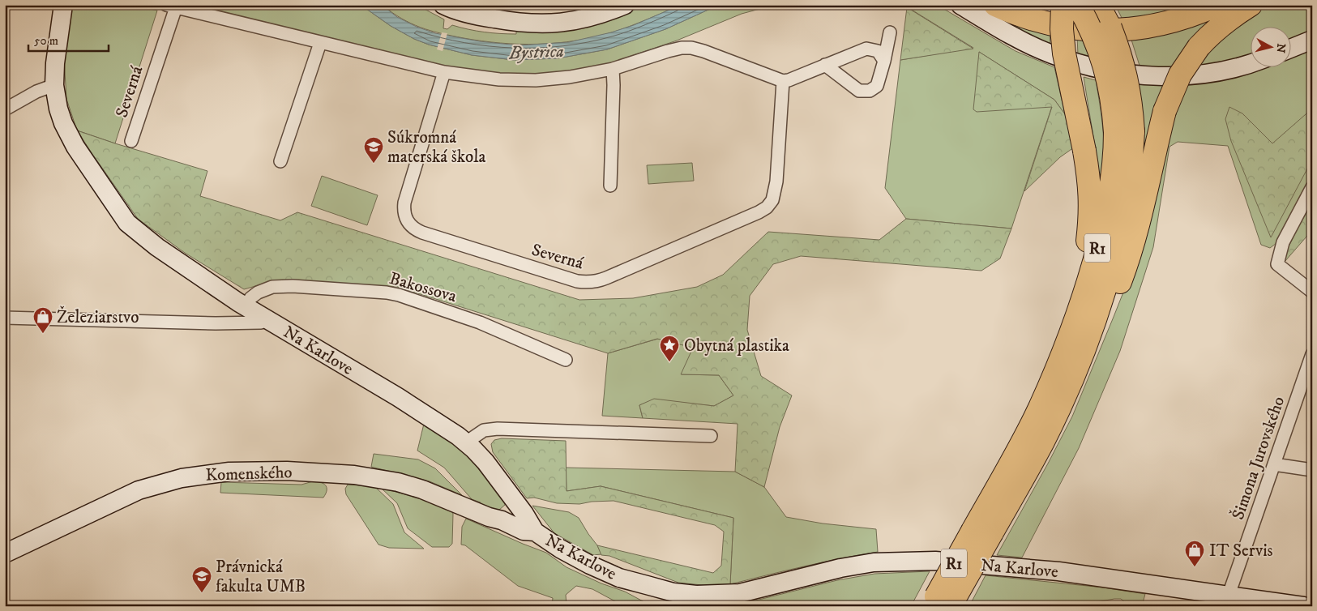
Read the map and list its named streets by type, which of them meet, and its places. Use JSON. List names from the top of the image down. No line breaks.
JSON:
{"streets":{"highway":["R1"],"street":["Severná","Bakossova","Na Karlove","Šimona Jurovského","Komenského"]},"crossings":[["Bakossova","Na Karlove"],["Na Karlove","Šimona Jurovského"],["Na Karlove","Komenského"]],"water":["Bystrica"],"places":{"school or university":["Súkromná materská škola","Právnická fakulta UMB"],"shop":["Železiarstvo","IT Servis"],"place":["Obytná plastika"]},"scale_bar":"50 m","north":"right"}
